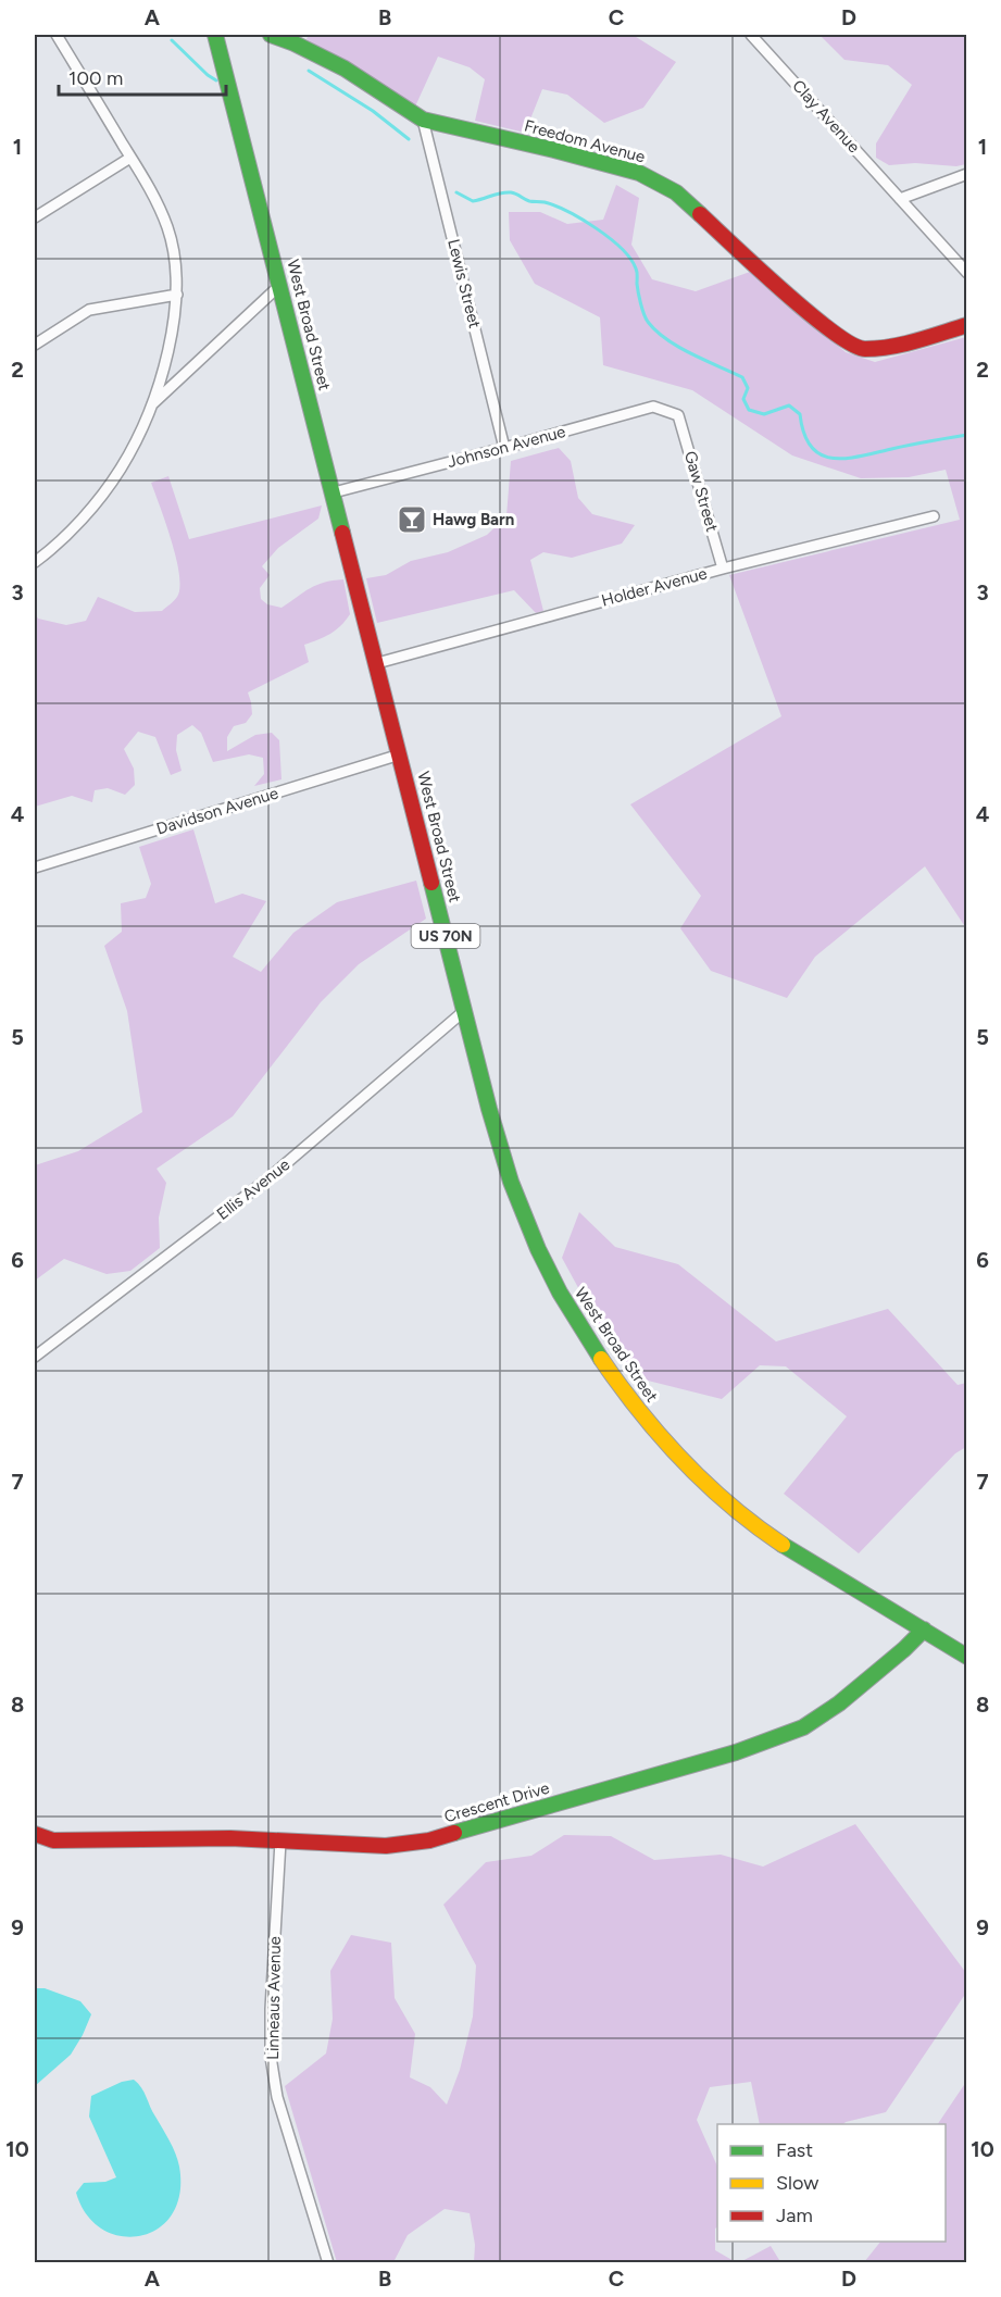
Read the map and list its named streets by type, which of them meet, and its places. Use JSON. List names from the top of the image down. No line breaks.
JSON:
{"streets":{"main road":["Freedom Avenue","West Broad Street","US 70N","Crescent Drive"],"street":["Clay Avenue","Lewis Street","Johnson Avenue","Gaw Street","Holder Avenue","Davidson Avenue","Ellis Avenue","Linneaus Avenue"]},"crossings":[["Freedom Avenue","Lewis Street"],["Lewis Street","Johnson Avenue"],["West Broad Street","Johnson Avenue"],["West Broad Street","Holder Avenue"],["West Broad Street","Davidson Avenue"],["West Broad Street","Ellis Avenue"],["West Broad Street","Crescent Drive"],["Johnson Avenue","Gaw Street"],["Gaw Street","Holder Avenue"],["Crescent Drive","Linneaus Avenue"]],"places":{"bar":["Hawg Barn"]},"legend":["Fast","Slow","Jam"],"scale_bar":"100 m","grid":{"columns":["A","B","C","D"],"rows":["1","2","3","4","5","6","7","8","9","10"]}}
